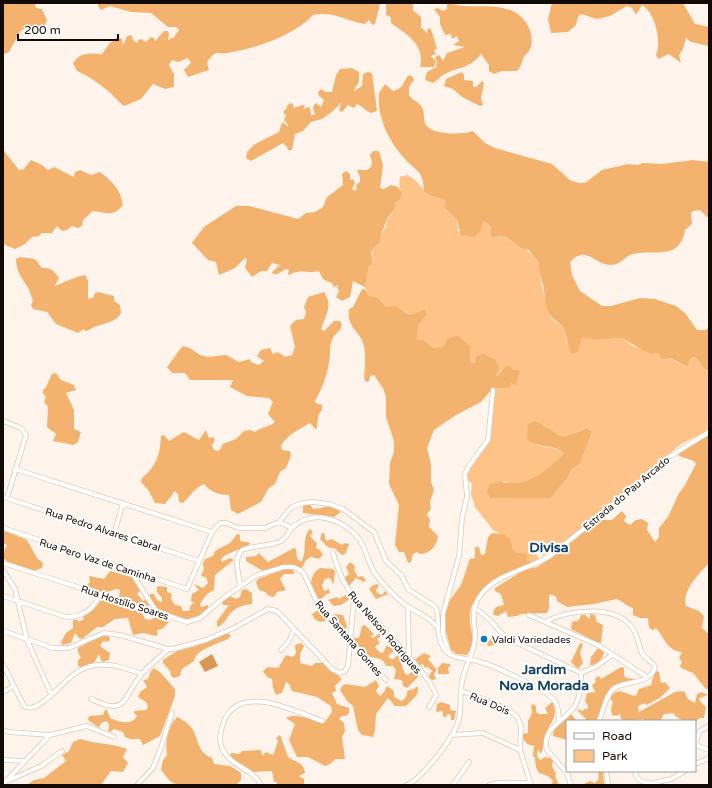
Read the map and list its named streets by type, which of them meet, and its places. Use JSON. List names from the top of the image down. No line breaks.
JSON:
{"streets":{"street":["Estrada do Pau Arcado","Rua Pedro Alvares Cabral","Rua Pero Vaz de Caminha","Rua Hostílio Soares","Rua Nelson Rodrigues","Rua Santana Gomes","Rua Dois"]},"crossings":[["Rua Pedro Alvares Cabral","Rua Pero Vaz de Caminha"],["Rua Hostílio Soares","Rua Santana Gomes"]],"districts":["Divisa","Jardim Nova Morada"],"places":["Valdi Variedades"],"legend":["Road","Park"],"scale_bar":"200 m"}
